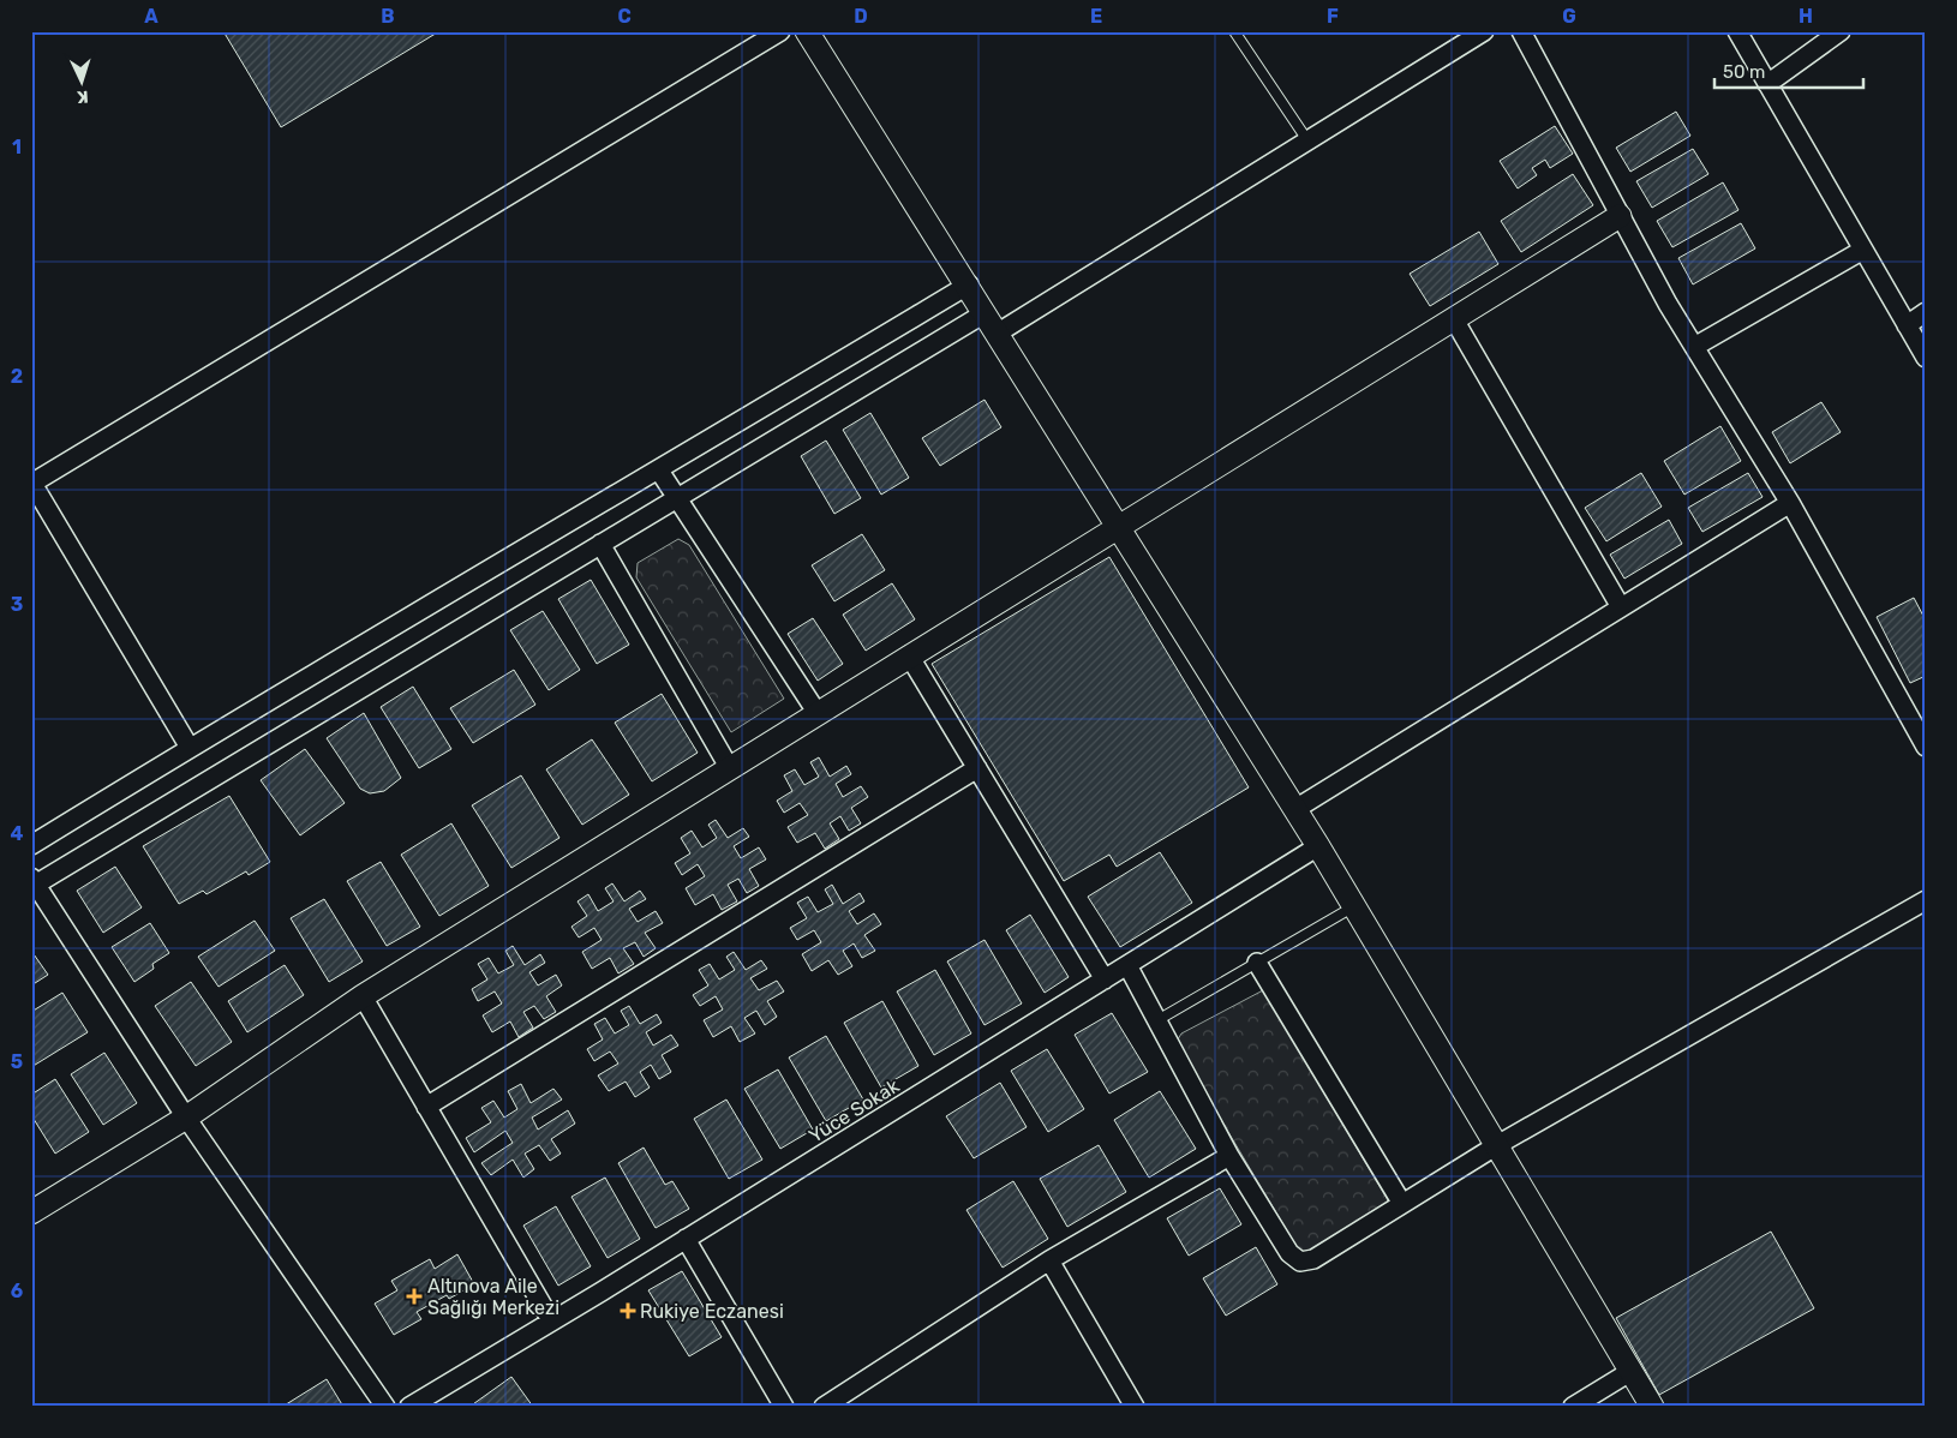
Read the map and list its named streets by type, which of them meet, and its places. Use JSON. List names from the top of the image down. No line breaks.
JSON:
{"streets":{"street":["Yüce Sokak"]},"places":{"health":["Altınova Aile Sağlığı Merkezi","Rukiye Eczanesi"]},"scale_bar":"50 m","north":"bottom","grid":{"columns":["A","B","C","D","E","F","G","H"],"rows":["1","2","3","4","5","6"]}}
